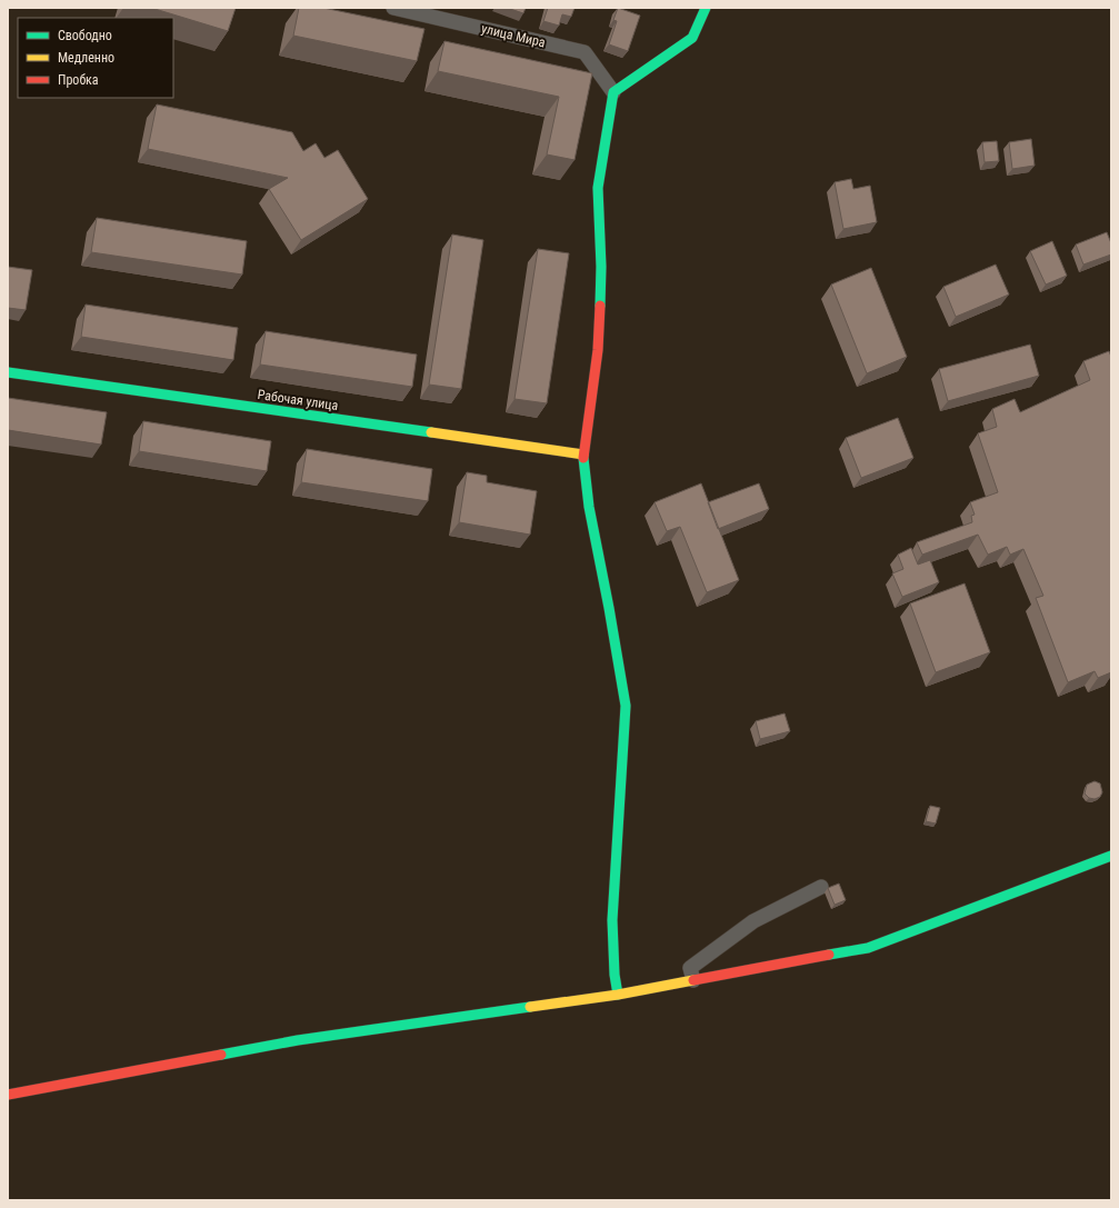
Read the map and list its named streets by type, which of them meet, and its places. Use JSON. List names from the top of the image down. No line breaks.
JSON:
{"streets":{"street":["улица Мира","Рабочая улица"]},"legend":["Свободно","Медленно","Пробка"]}
